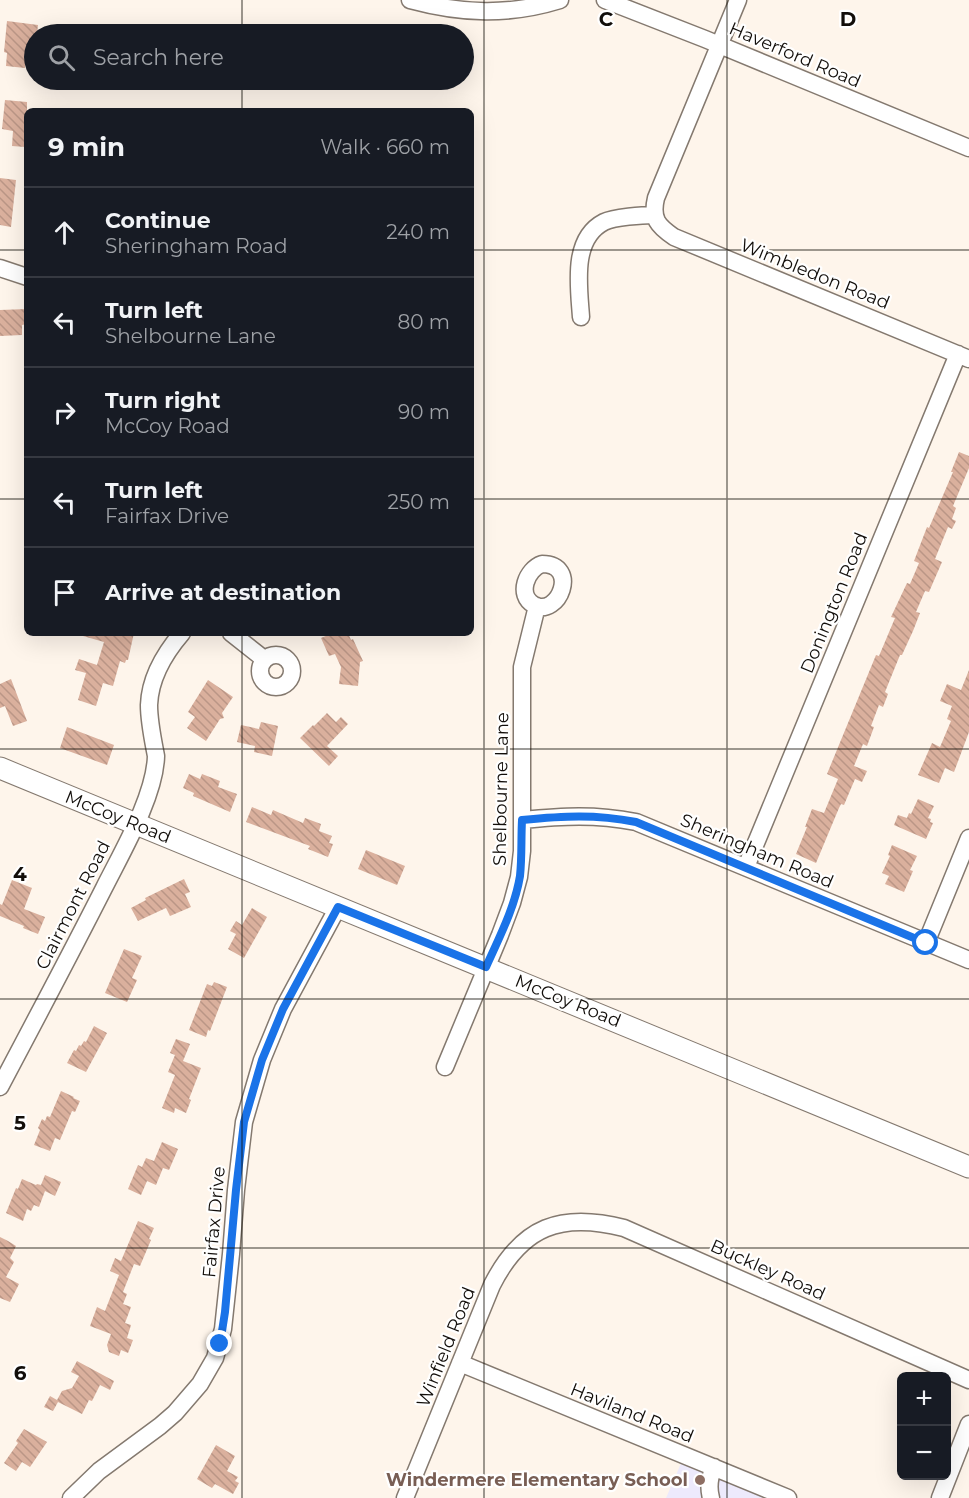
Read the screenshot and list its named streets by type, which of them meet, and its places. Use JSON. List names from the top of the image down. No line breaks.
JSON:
{"streets":{"main road":["McCoy Road"],"street":["Haverford Road","Wimbledon Road","Donington Road","Shelbourne Lane","Sheringham Road","Clairmont Road","Fairfax Drive","Buckley Road","Winfield Road","Haviland Road"]},"crossings":[["Wimbledon Road","Donington Road"],["Donington Road","Sheringham Road"],["Shelbourne Lane","McCoy Road"],["Shelbourne Lane","Sheringham Road"],["McCoy Road","Clairmont Road"],["McCoy Road","Fairfax Drive"],["Buckley Road","Winfield Road"],["Winfield Road","Haviland Road"]],"places":["Windermere Elementary School"],"page":{"search":"Search here","heading":["9 min","Walk · 660 m"],"list":[["Continue","Sheringham Road","240 m"],["Turn left","Shelbourne Lane","80 m"],["Turn right","McCoy Road","90 m"],["Turn left","Fairfax Drive","250 m"],"Arrive at destination"],"map_buttons":["+","−"]},"grid":{"columns":["C","D"],"rows":["4","5","6"]}}
